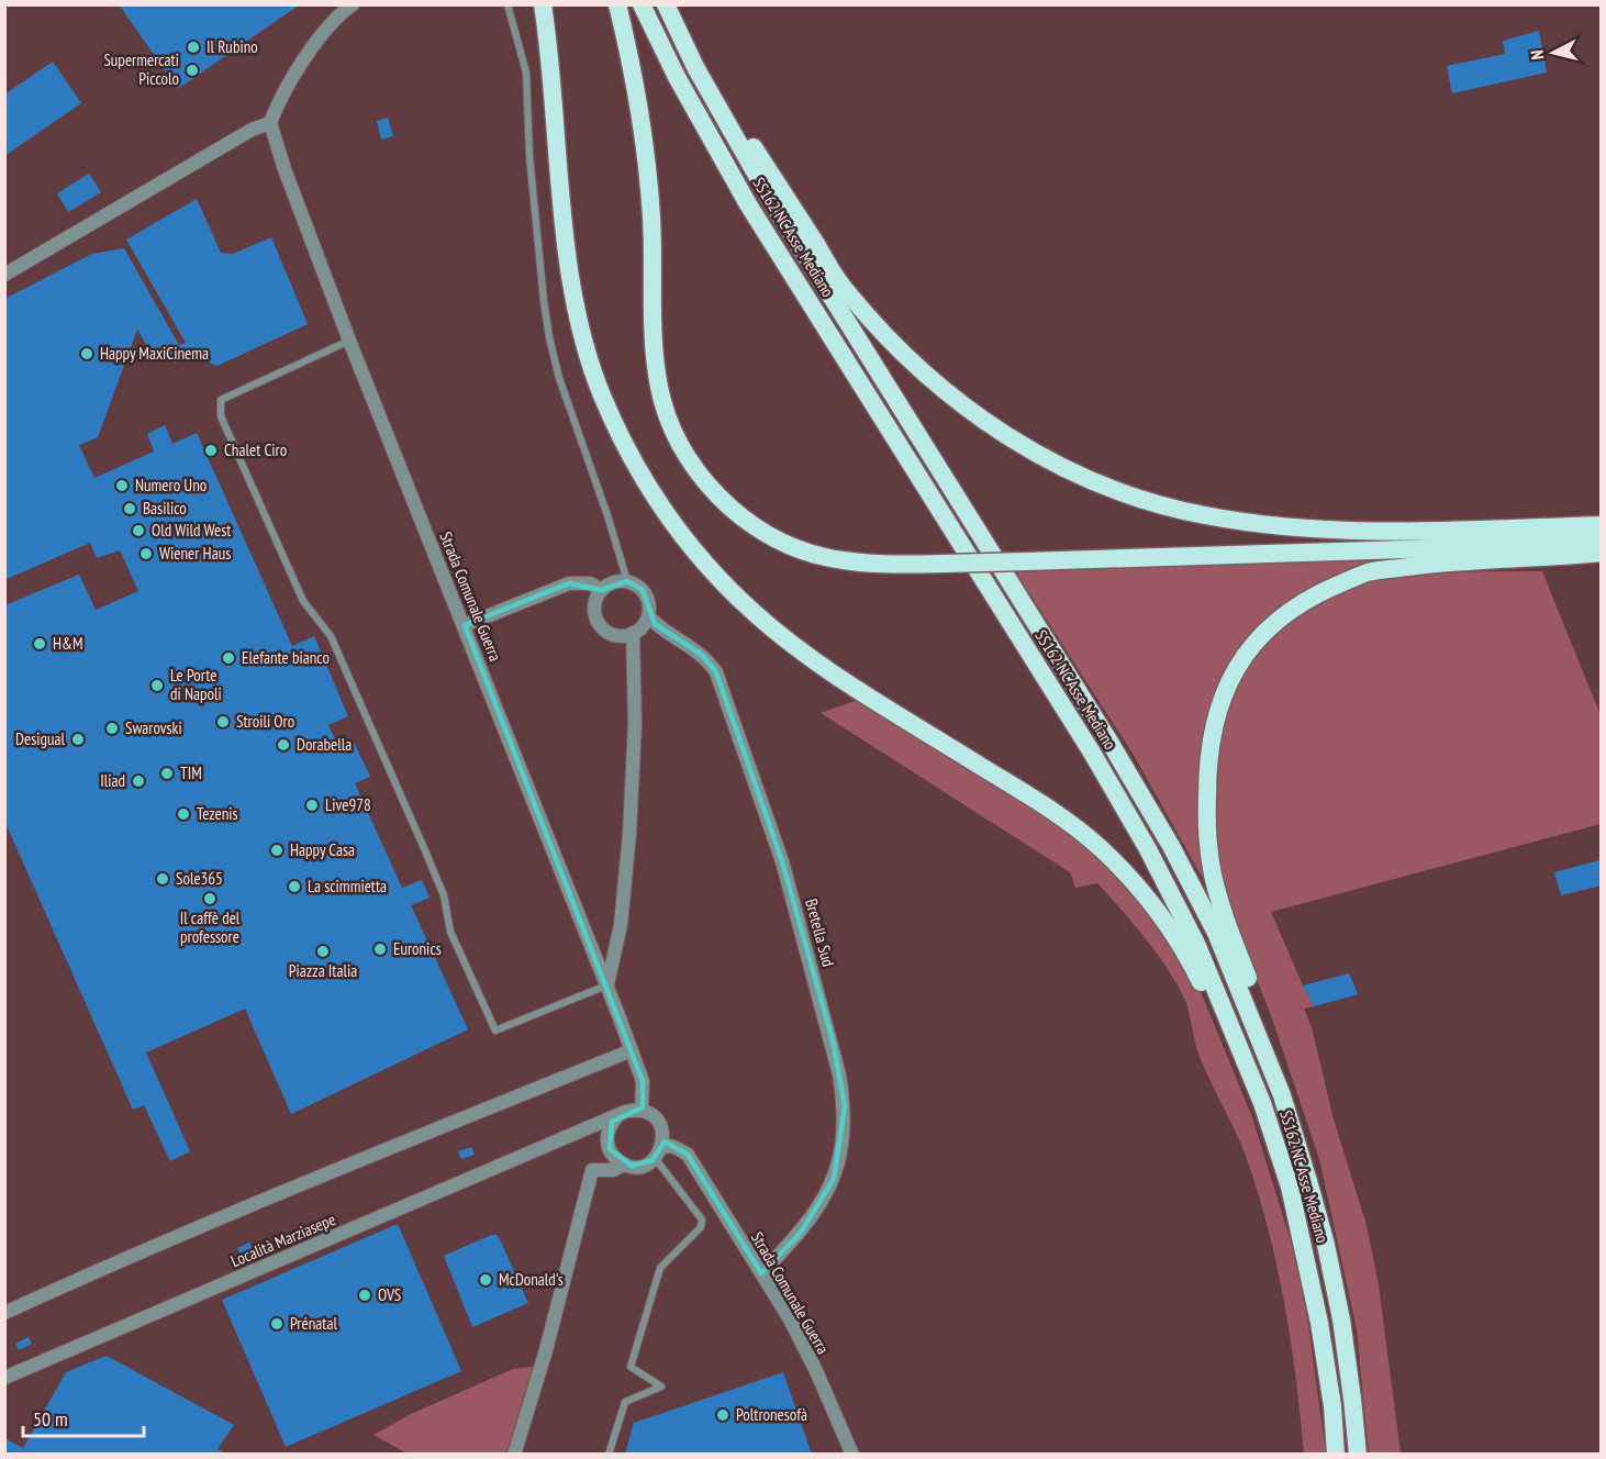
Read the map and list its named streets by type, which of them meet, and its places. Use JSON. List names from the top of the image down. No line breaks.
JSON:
{"streets":{"highway":["SS162 NC Asse Mediano"],"street":["Strada Comunale Guerra","Bretella Sud","Località Marziasepe"]},"crossings":[["Strada Comunale Guerra","Bretella Sud"],["Strada Comunale Guerra","Località Marziasepe"]],"places":["Il Rubino","Supermercati Piccolo","Happy MaxiCinema","Chalet Ciro","Numero Uno","Basilico","Old Wild West","Wiener Haus","H&M","Elefante bianco","Le Porte di Napoli","Stroili Oro","Swarovski","Desigual","Dorabella","TIM","Iliad","Live978","Tezenis","Happy Casa","Sole365","La scimmietta","Il caffè del professore","Euronics","Piazza Italia","McDonald's","OVS","Prénatal","Poltronesofà"],"scale_bar":"50 m","north":"left"}
